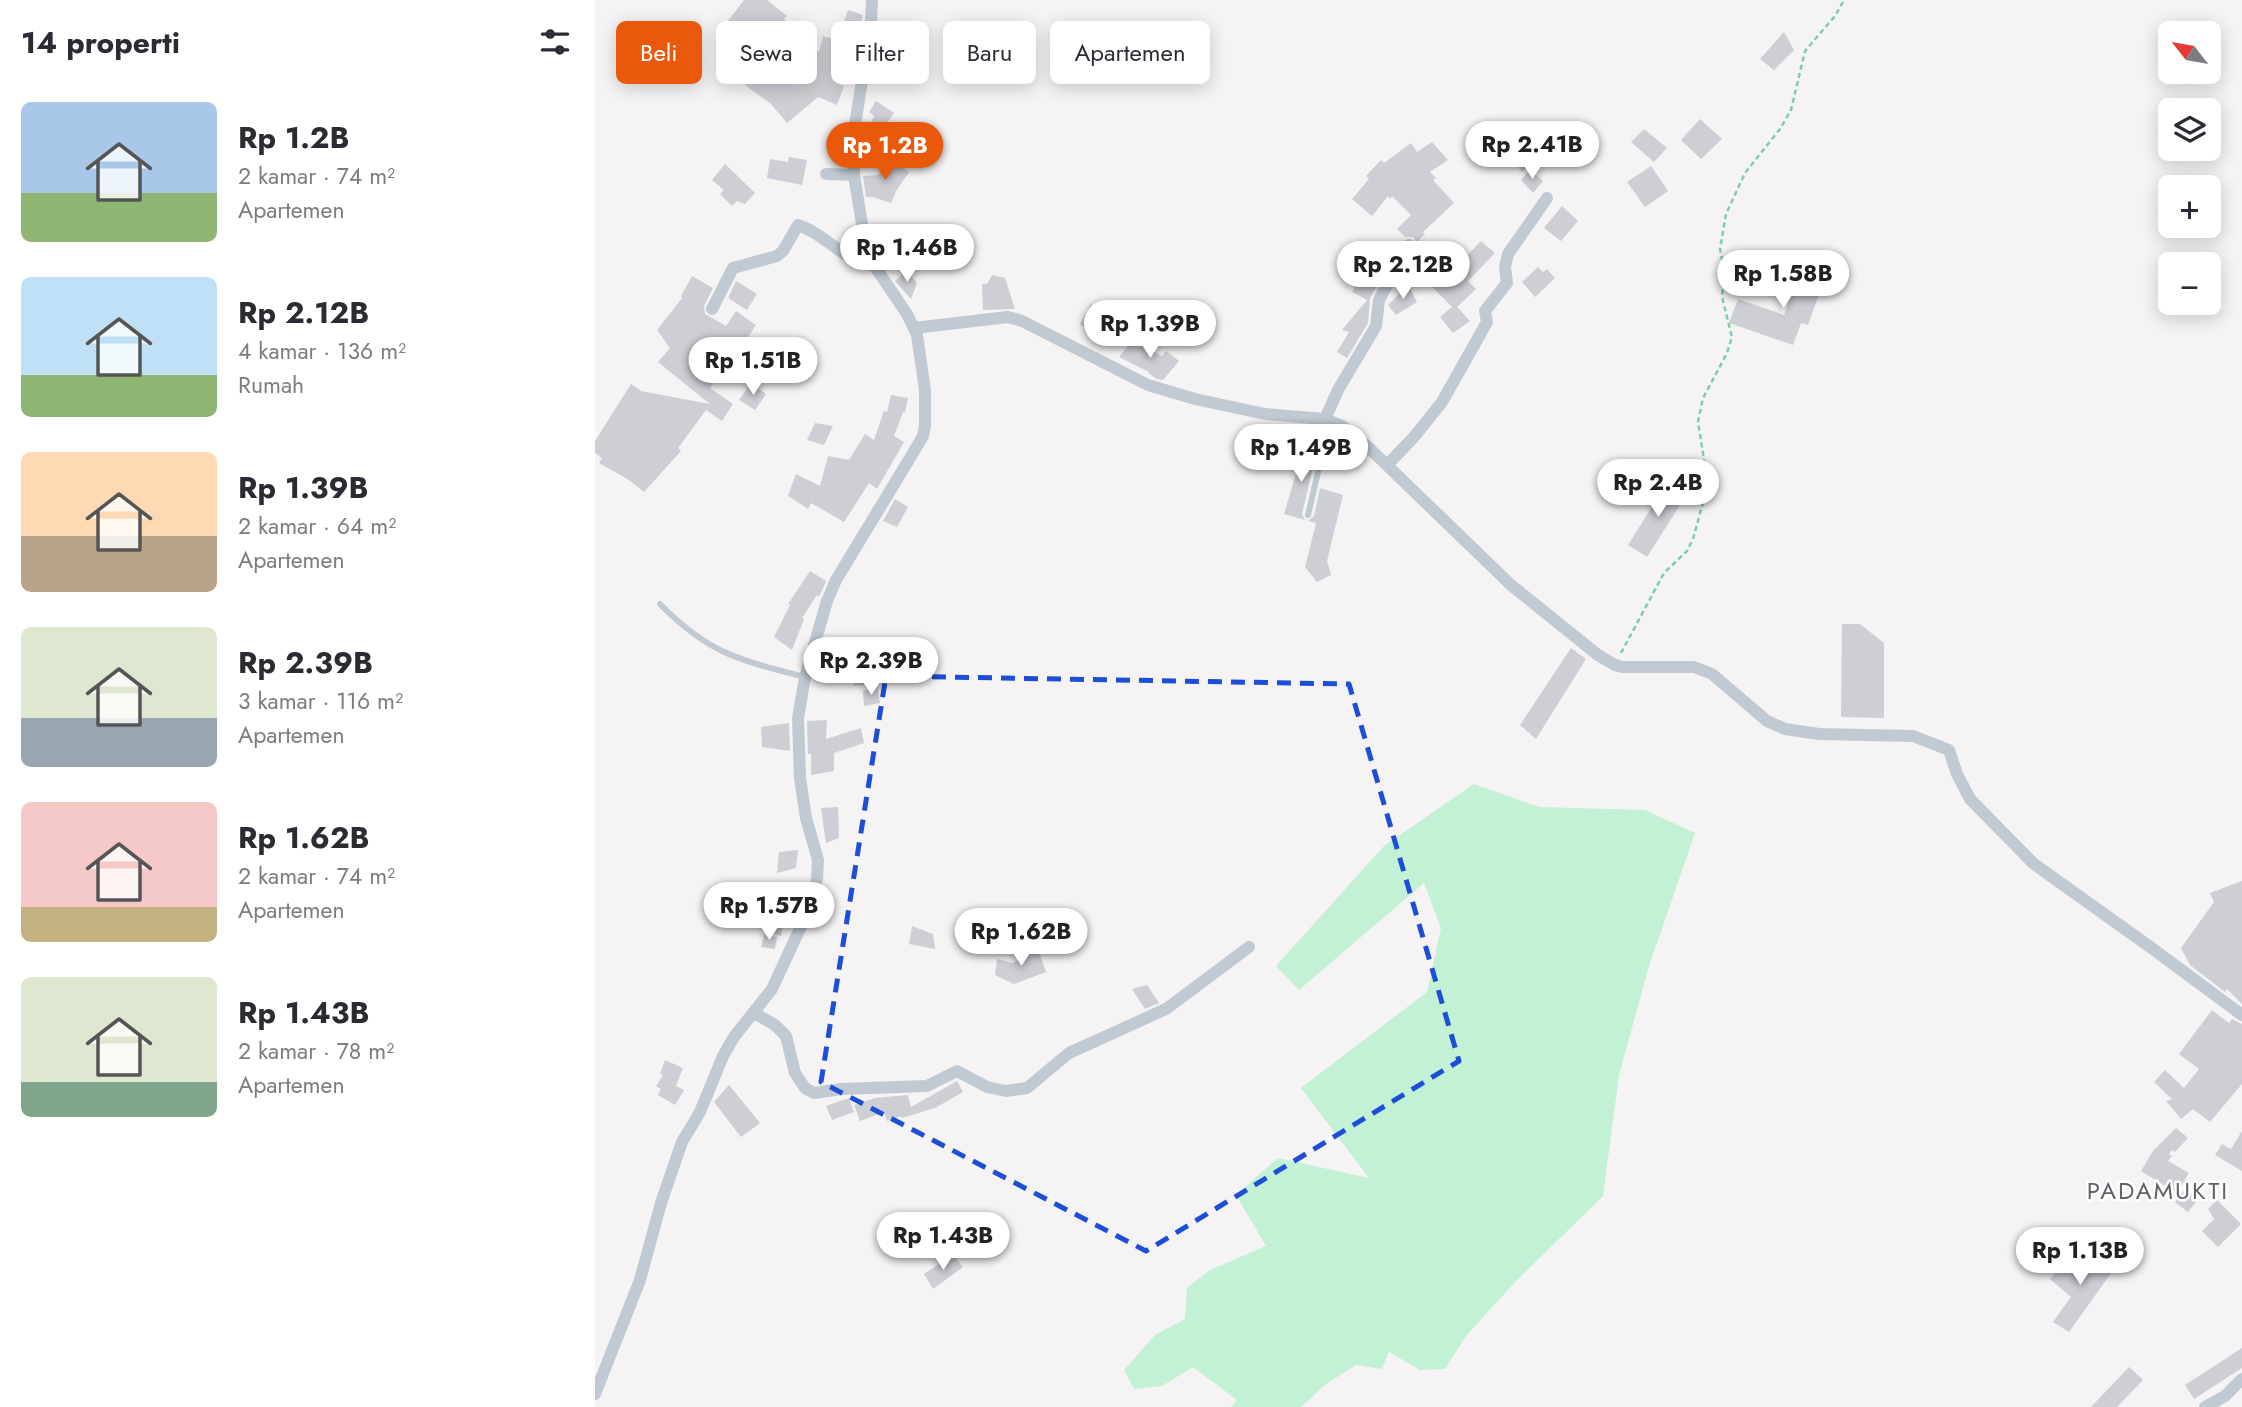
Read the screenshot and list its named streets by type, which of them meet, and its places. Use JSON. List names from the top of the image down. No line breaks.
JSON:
{"districts":["PADAMUKTI"],"north":"top left","page":{"heading":"14 properti","map_buttons":["+","−"],"chip":["Beli","Sewa","Filter","Baru","Apartemen"],"list":[{"name":"Rp 1.2B","note":"2 kamar · 74 m² · Apartemen"},{"name":"Rp 2.12B","note":"4 kamar · 136 m² · Rumah"},{"name":"Rp 1.39B","note":"2 kamar · 64 m² · Apartemen"},{"name":"Rp 2.39B","note":"3 kamar · 116 m² · Apartemen"},{"name":"Rp 1.62B","note":"2 kamar · 74 m² · Apartemen"},{"name":"Rp 1.43B","note":"2 kamar · 78 m² · Apartemen"}],"price":["Rp 2.41B","Rp 1.2B","Rp 1.46B","Rp 2.12B","Rp 1.58B","Rp 1.39B","Rp 1.51B","Rp 1.49B","Rp 2.4B","Rp 2.39B","Rp 1.57B","Rp 1.62B","Rp 1.43B","Rp 1.13B"]}}
